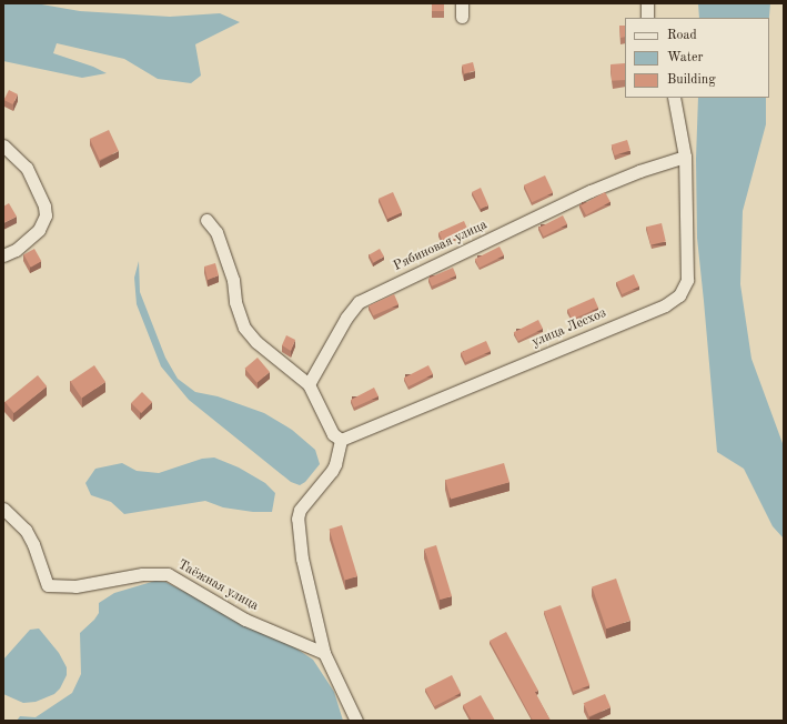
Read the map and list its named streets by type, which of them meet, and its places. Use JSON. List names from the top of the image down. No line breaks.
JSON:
{"streets":{"street":["Рябиновая улица","улица Лесхоз","Таёжная улица"]},"crossings":[["Рябиновая улица","улица Лесхоз"]],"legend":["Road","Water","Building"]}
